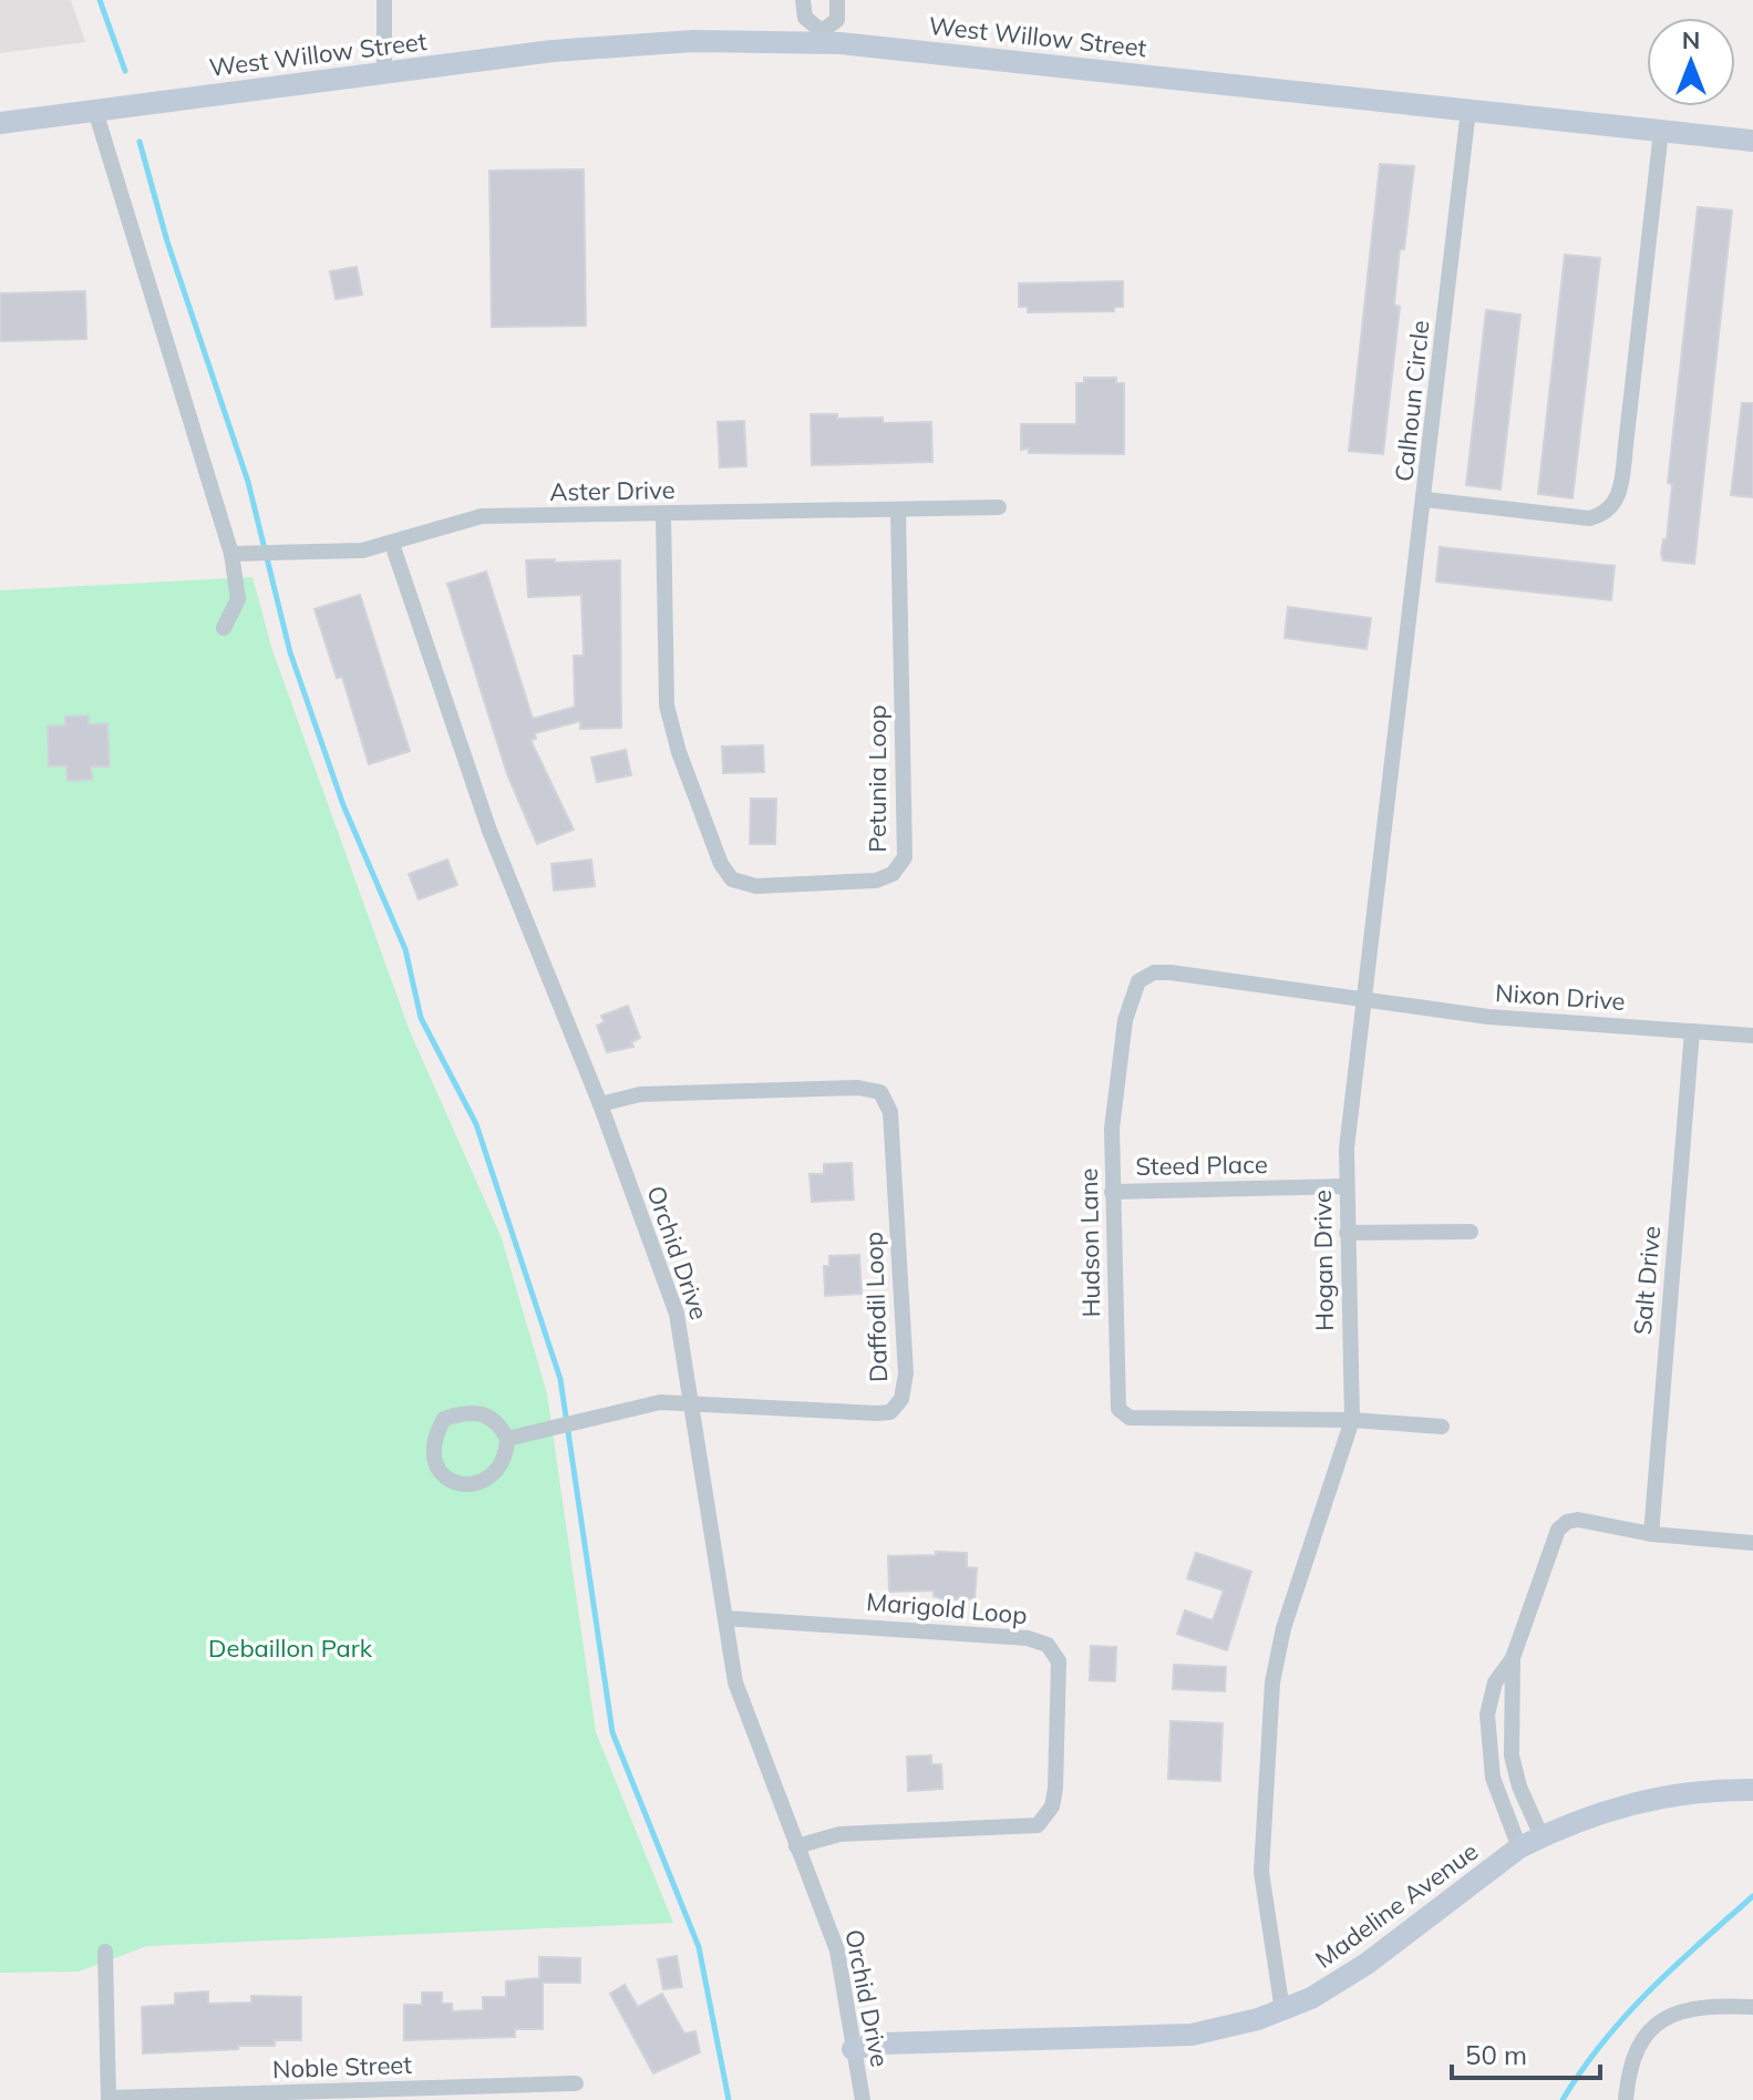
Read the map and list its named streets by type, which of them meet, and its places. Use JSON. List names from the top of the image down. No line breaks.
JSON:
{"streets":{"main road":["West Willow Street","Madeline Avenue"],"street":["Calhoun Circle","Aster Drive","Petunia Loop","Nixon Drive","Steed Place","Hudson Lane","Orchid Drive","Hogan Drive","Salt Drive","Daffodil Loop","Marigold Loop","Noble Street"]},"crossings":[["West Willow Street","Calhoun Circle"],["Calhoun Circle","Hogan Drive"],["Aster Drive","Petunia Loop"],["Aster Drive","Orchid Drive"],["Nixon Drive","Hudson Lane"],["Nixon Drive","Hogan Drive"],["Nixon Drive","Salt Drive"],["Steed Place","Hudson Lane"],["Steed Place","Hogan Drive"],["Hudson Lane","Hogan Drive"],["Orchid Drive","Daffodil Loop"],["Orchid Drive","Marigold Loop"],["Orchid Drive","Madeline Avenue"],["Hogan Drive","Madeline Avenue"]],"parks":["Debaillon Park"],"scale_bar":"50 m","north":"top"}
